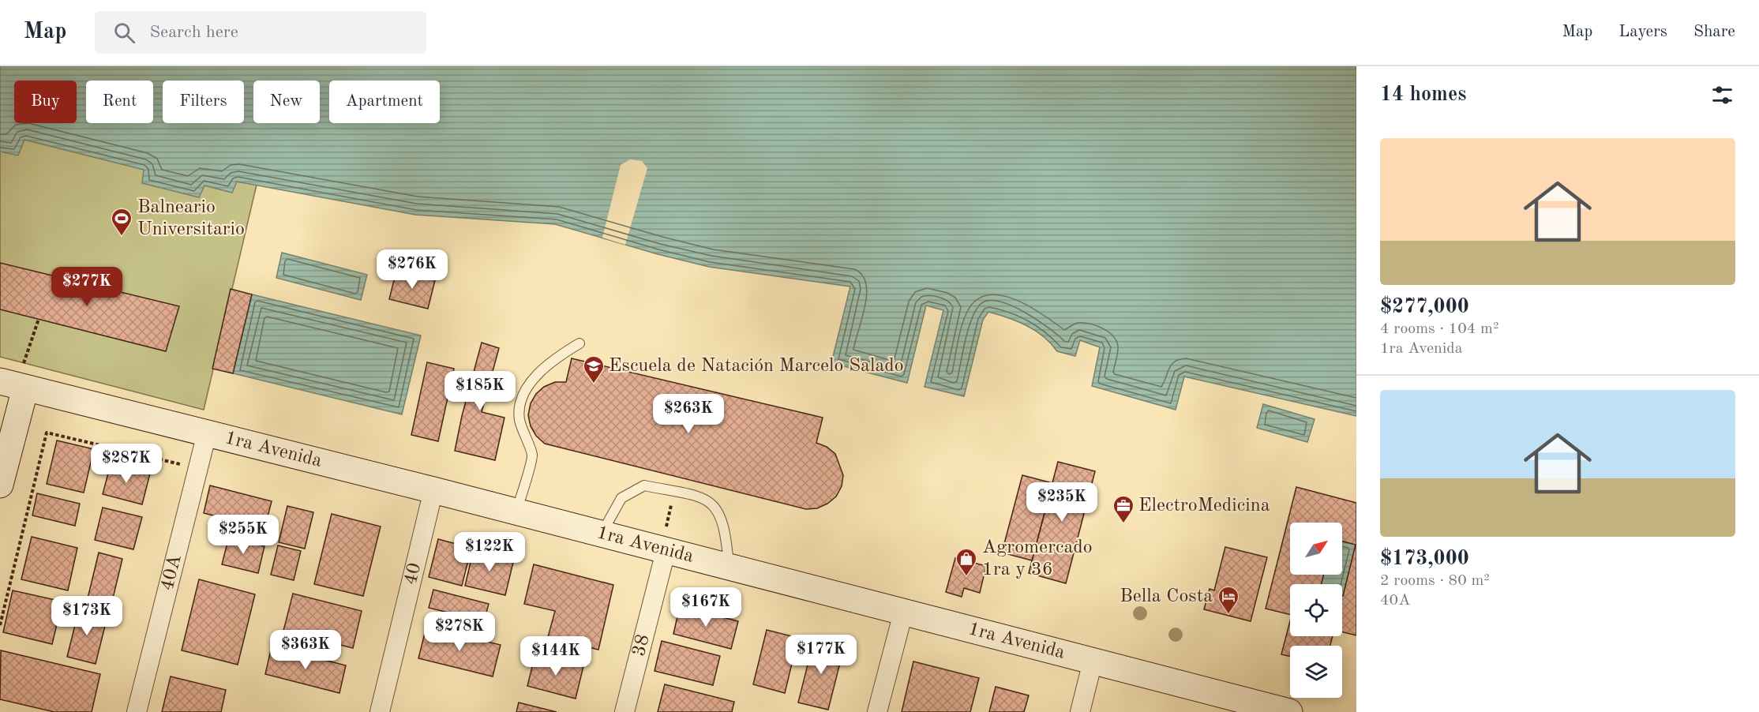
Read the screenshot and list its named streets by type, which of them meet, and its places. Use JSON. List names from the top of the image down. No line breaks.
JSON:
{"streets":{"street":["1ra Avenida","40A","40","38"]},"crossings":[["1ra Avenida","40A"],["1ra Avenida","40"],["1ra Avenida","38"]],"places":{"sports":["Balneario Universitario"],"school or university":["Escuela de Natación Marcelo Salado"],"office":["ElectroMedicina"],"shop":["Agromercado 1ra y 36"],"hotel":["Bella Costa"]},"north":"top right","page":{"header":"Map","search":"Search here","nav":["Map","Layers","Share"],"heading":"14 homes","chip":["Buy","Rent","Filters","New","Apartment"],"list":[{"name":"$277,000","note":"4 rooms · 104 m² · 1ra Avenida"},{"name":"$173,000","note":"2 rooms · 80 m² · 40A"}],"price":["$276K","$277K","$185K","$263K","$287K","$235K","$255K","$122K","$167K","$173K","$278K","$363K","$177K","$144K"]}}
